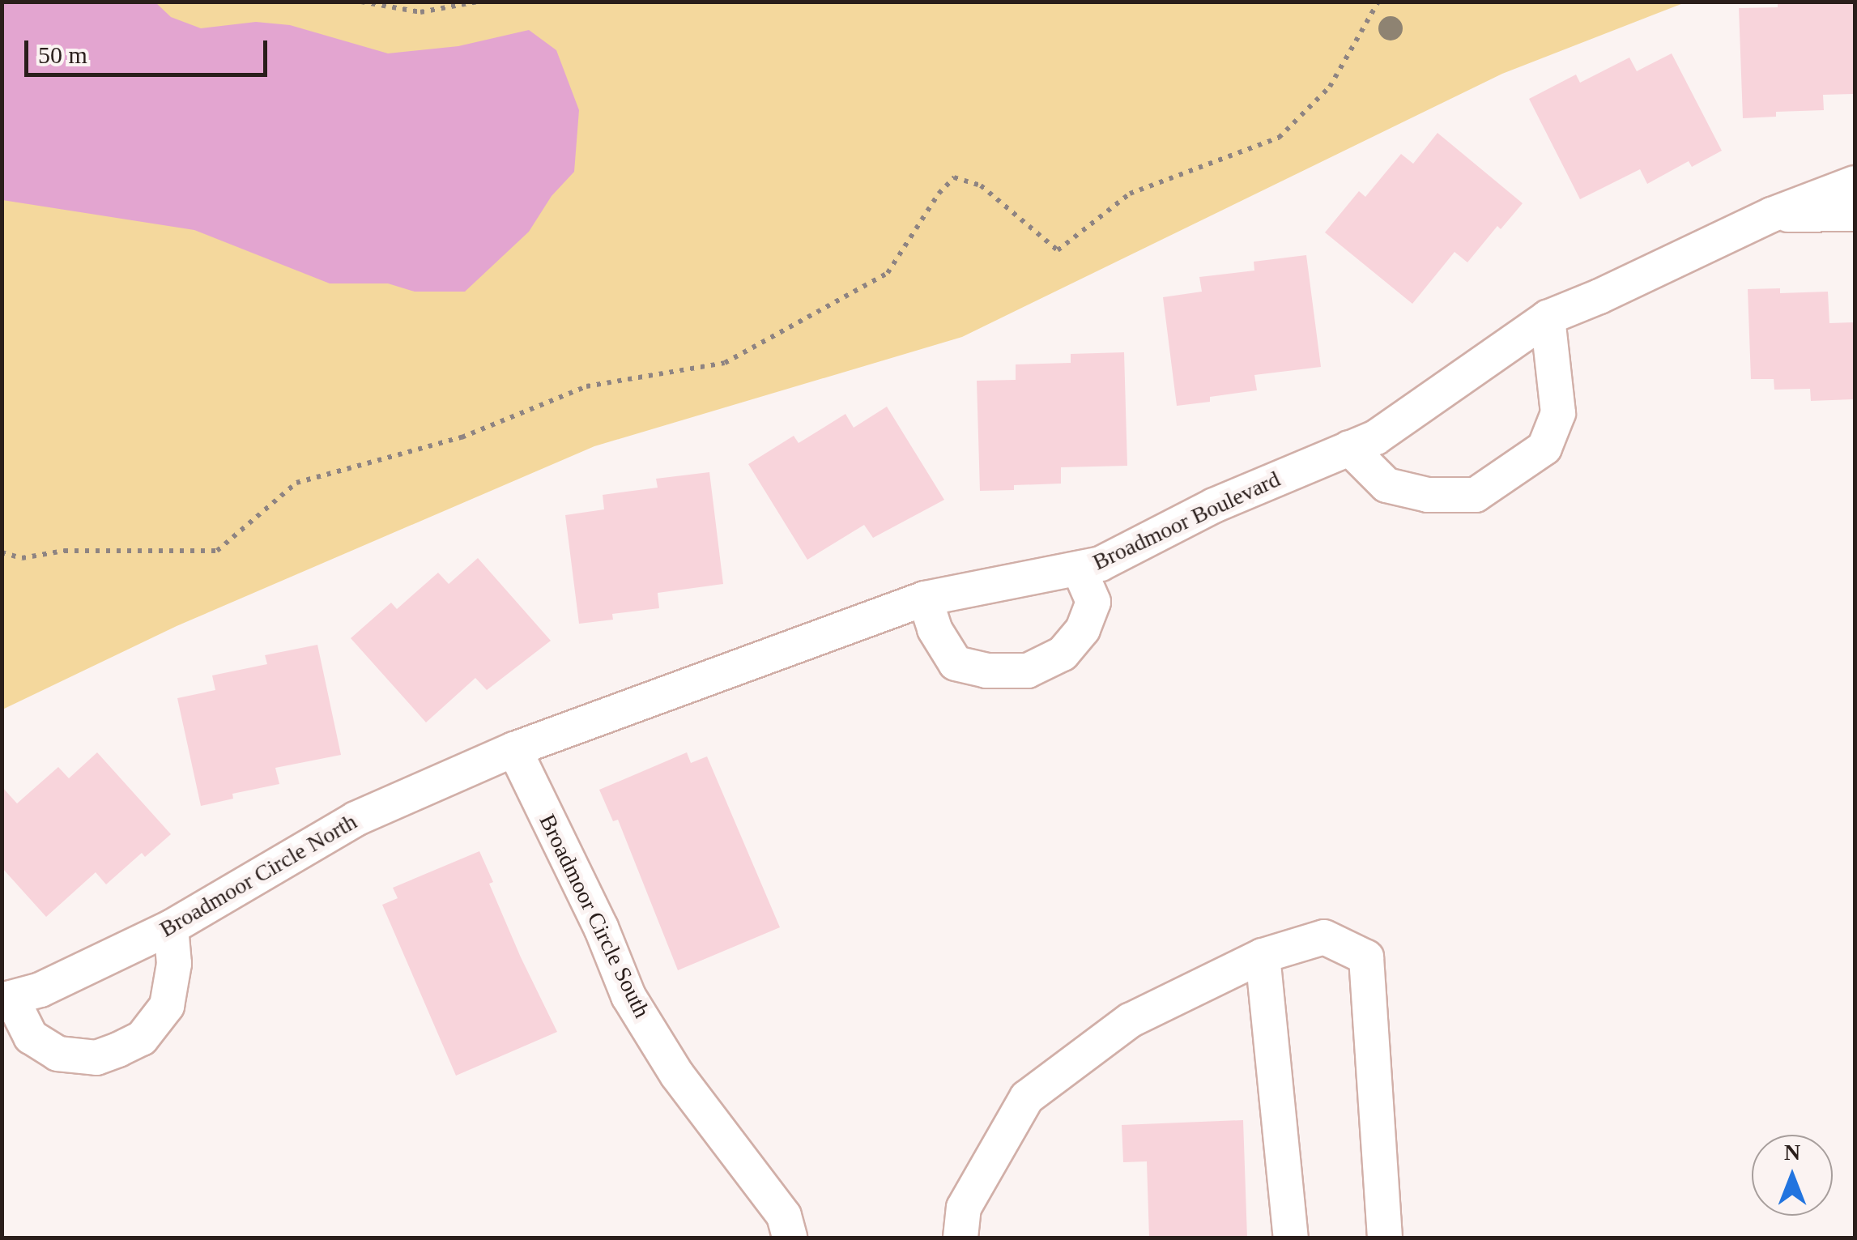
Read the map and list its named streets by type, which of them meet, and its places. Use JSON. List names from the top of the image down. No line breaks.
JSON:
{"streets":{"street":["Broadmoor Boulevard","Broadmoor Circle North","Broadmoor Circle South"]},"crossings":[["Broadmoor Boulevard","Broadmoor Circle North"],["Broadmoor Boulevard","Broadmoor Circle South"],["Broadmoor Circle North","Broadmoor Circle South"]],"scale_bar":"50 m","north":"top"}
